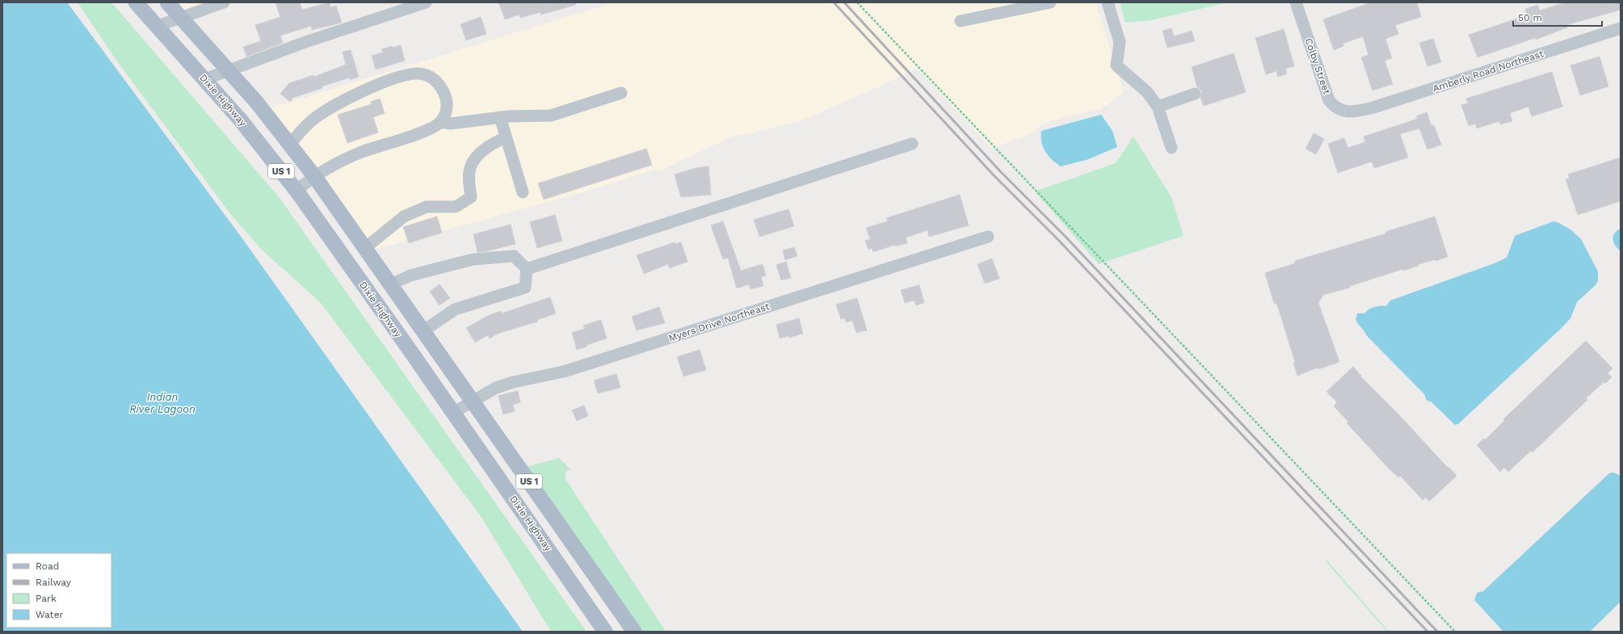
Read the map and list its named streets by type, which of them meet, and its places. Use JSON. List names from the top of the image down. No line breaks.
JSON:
{"streets":{"main road":["Dixie Highway","US 1"],"street":["Colby Street","Amberly Road Northeast","Myers Drive Northeast"]},"crossings":[["Colby Street","Amberly Road Northeast"],["Dixie Highway","Myers Drive Northeast"],["US 1","Myers Drive Northeast"]],"water":["Indian River Lagoon"],"legend":["Road","Railway","Park","Water"],"scale_bar":"50 m"}
